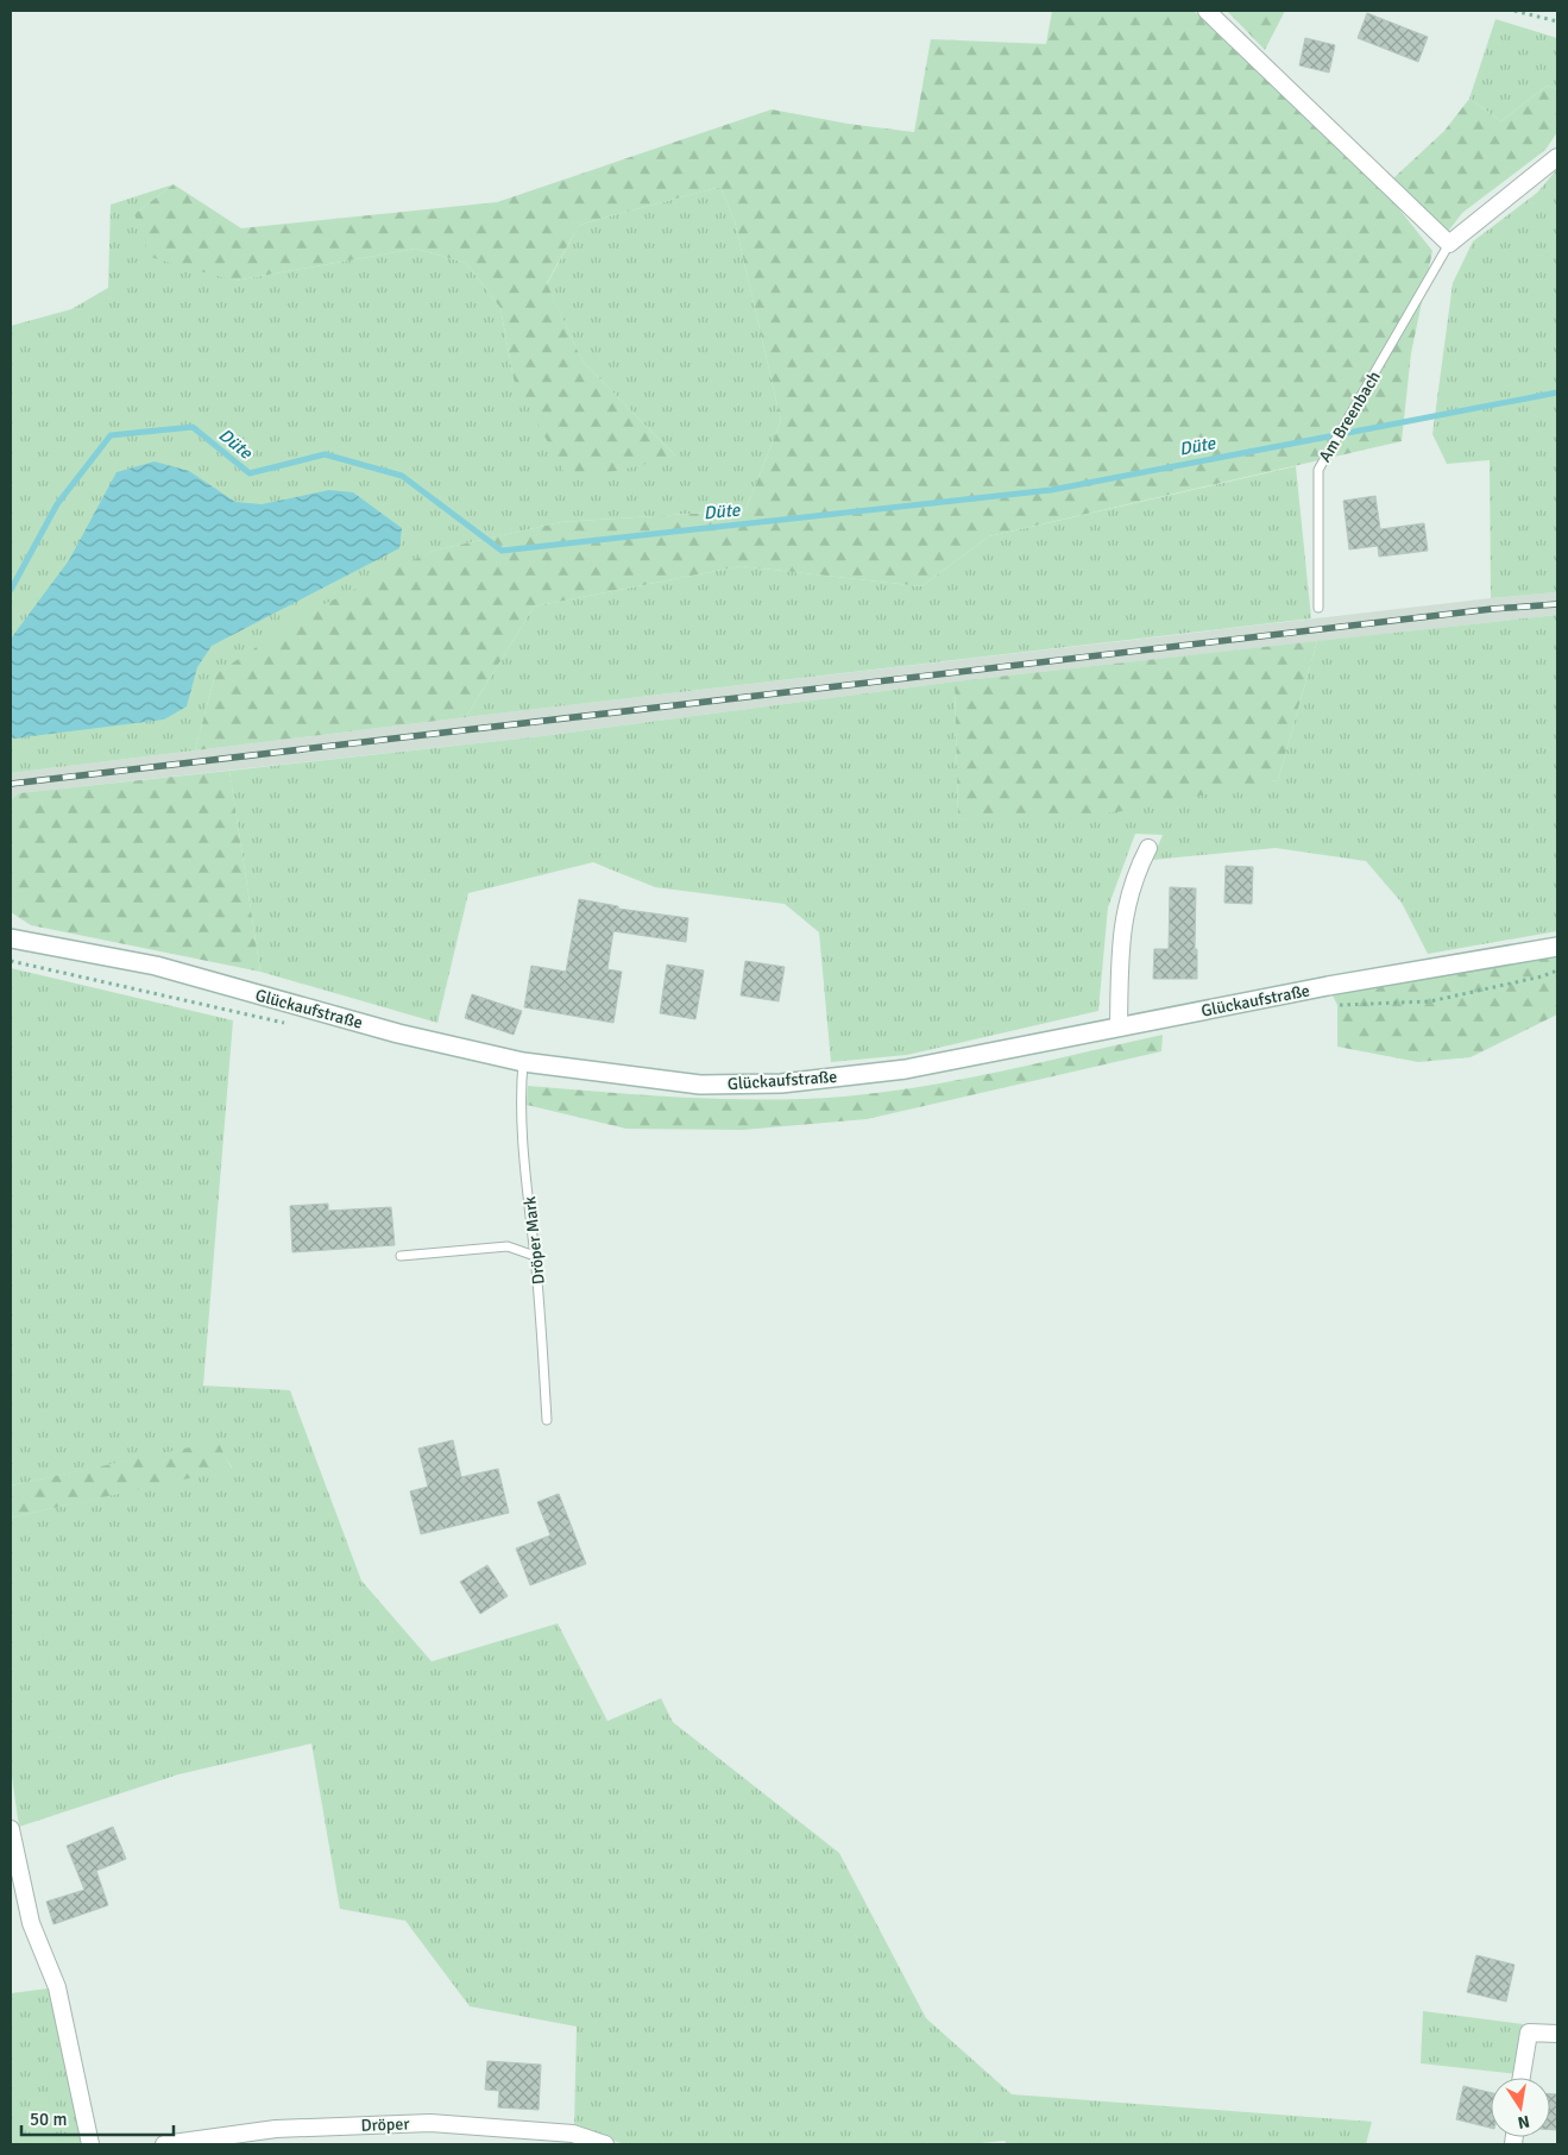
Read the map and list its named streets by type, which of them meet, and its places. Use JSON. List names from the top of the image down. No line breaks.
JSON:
{"streets":{"main road":["Glückaufstraße"],"street":["Am Breenbach","Dröper"],"lane":["Dröper Mark"]},"crossings":[["Glückaufstraße","Dröper Mark"]],"water":["Düte"],"scale_bar":"50 m","north":"bottom"}
